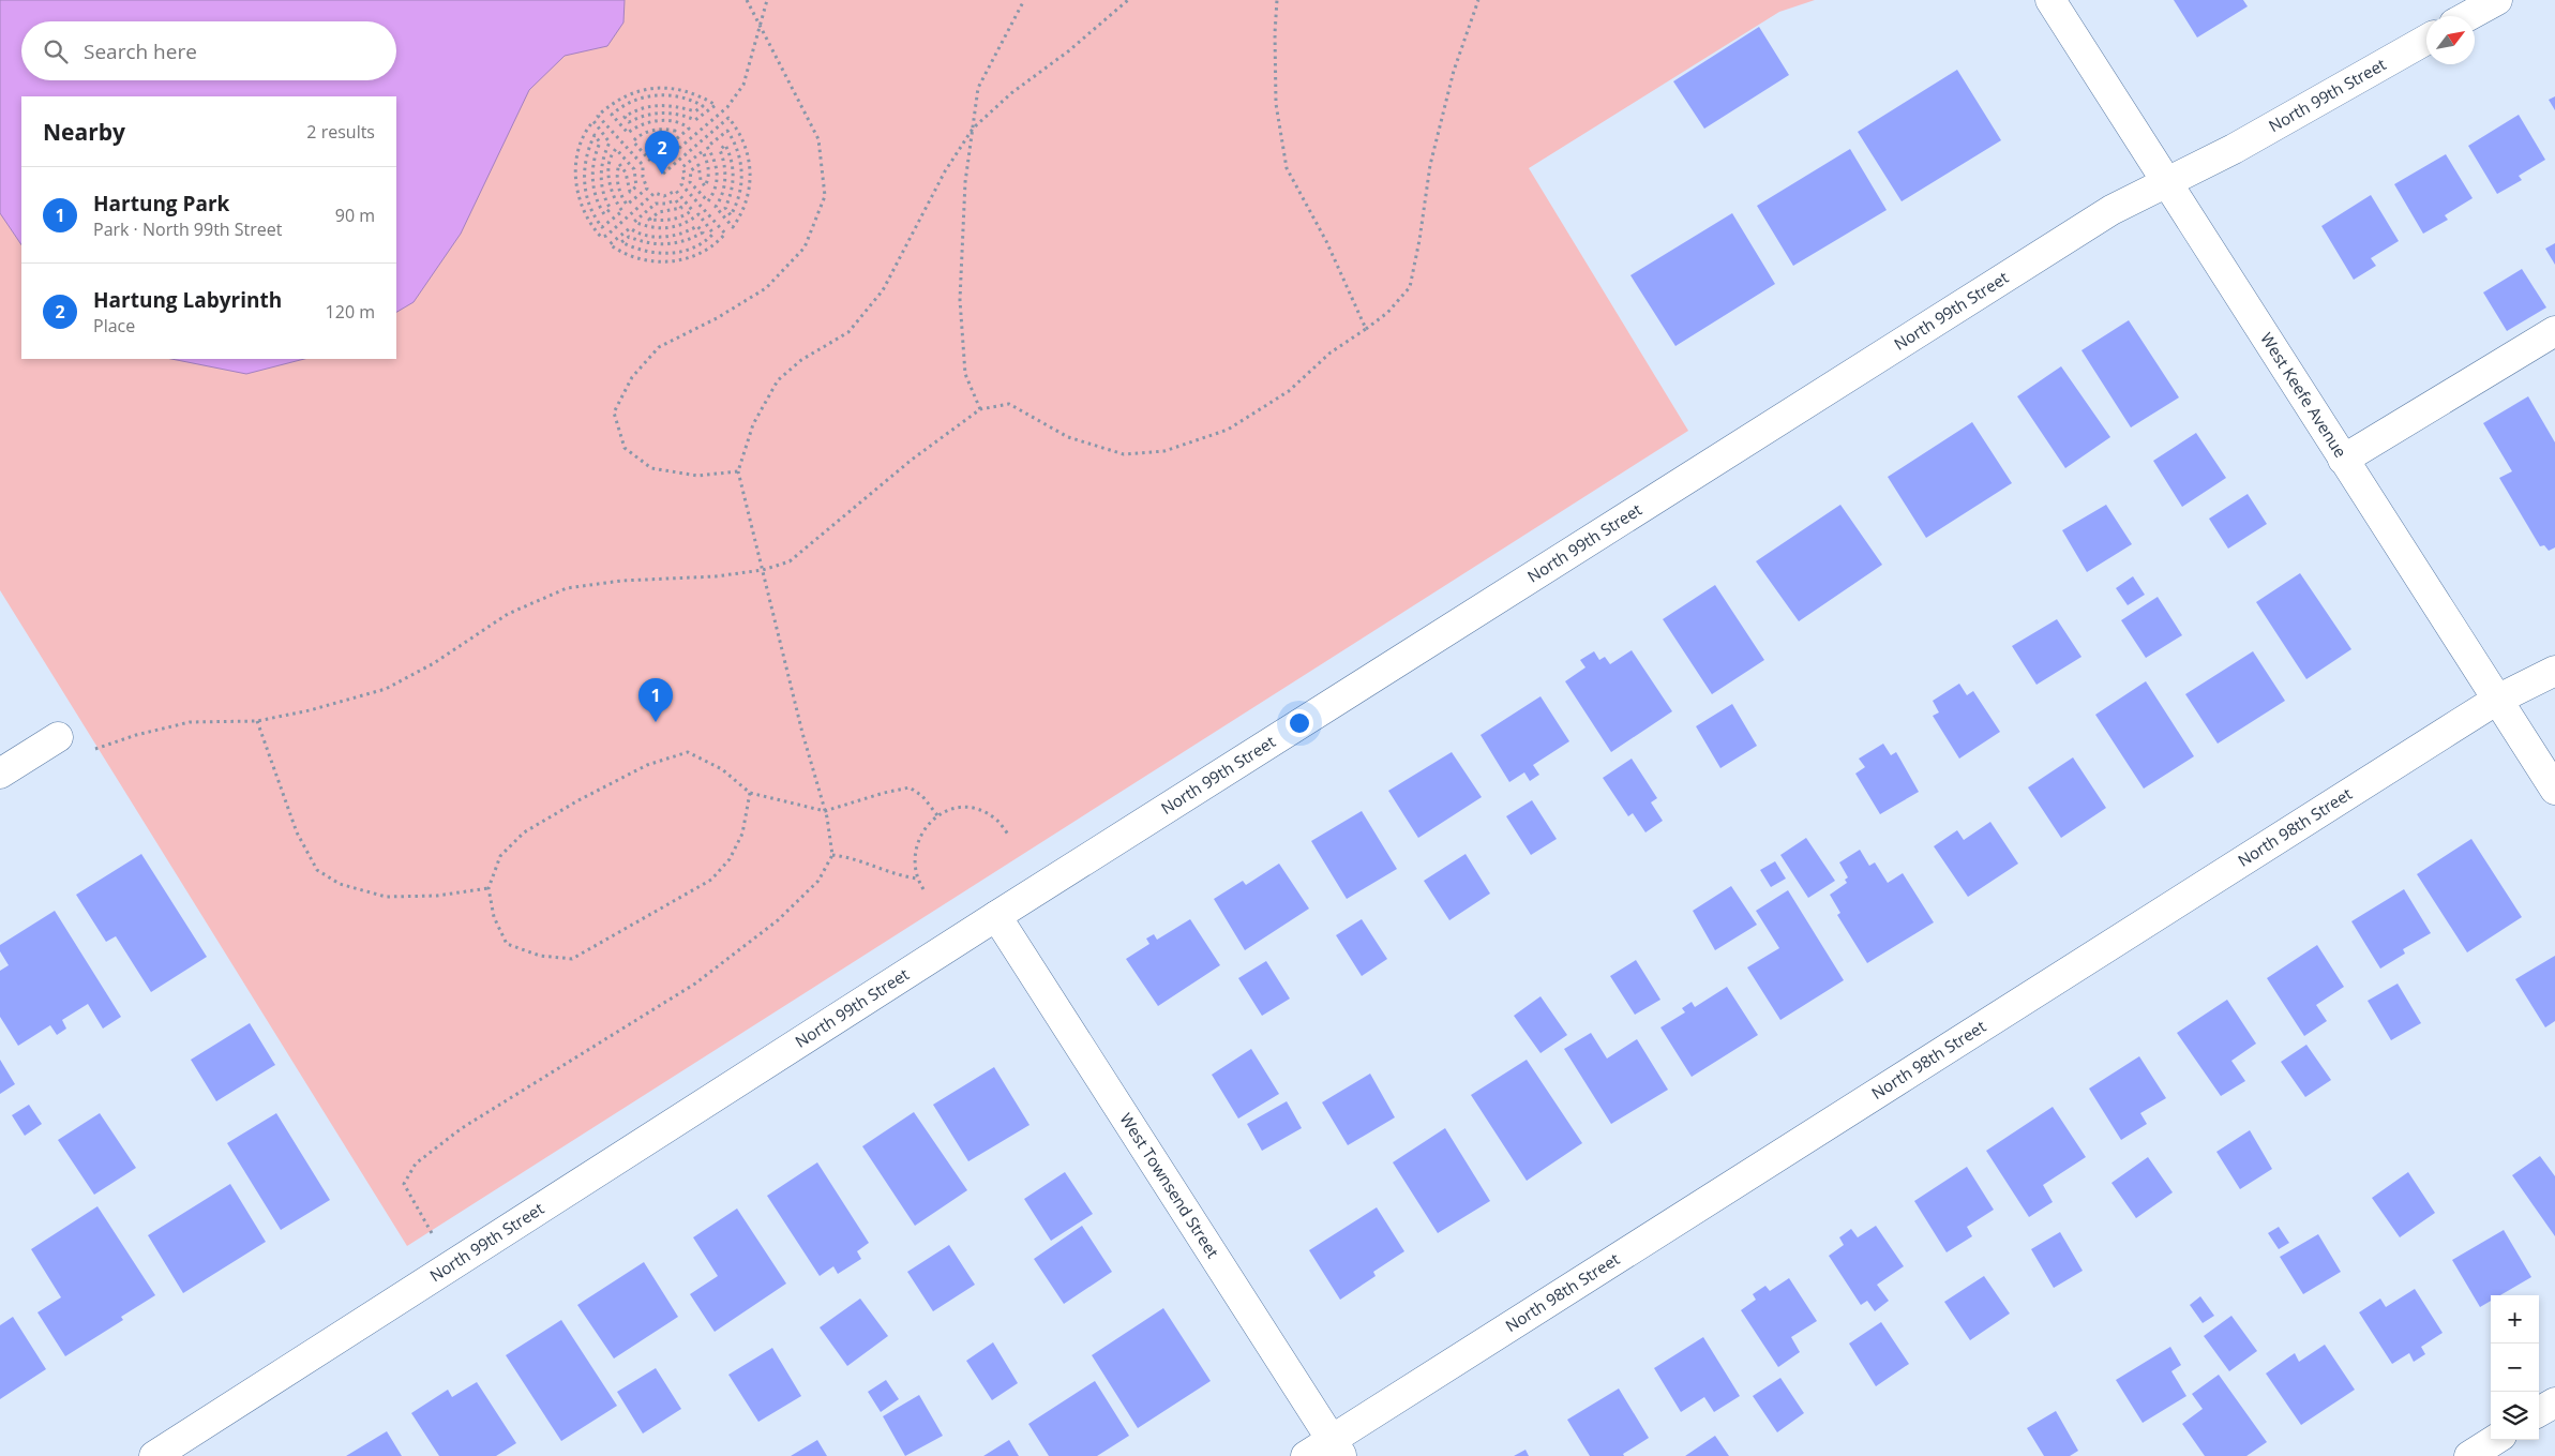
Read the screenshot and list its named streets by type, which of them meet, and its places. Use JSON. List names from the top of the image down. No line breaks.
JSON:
{"streets":{"street":["North 99th Street","West Keefe Avenue","North 98th Street","West Townsend Street"]},"crossings":[["North 99th Street","West Keefe Avenue"],["North 99th Street","West Townsend Street"],["West Keefe Avenue","North 98th Street"],["North 98th Street","West Townsend Street"]],"north":"top right","page":{"search":"Search here","heading":["Nearby","2 results"],"pins":["2","1"],"list":[{"mark":"1","name":"Hartung Park","note":"Park · North 99th Street","value":"90 m"},{"mark":"2","name":"Hartung Labyrinth","note":"Place","value":"120 m"}],"map_buttons":["+","−"]}}
